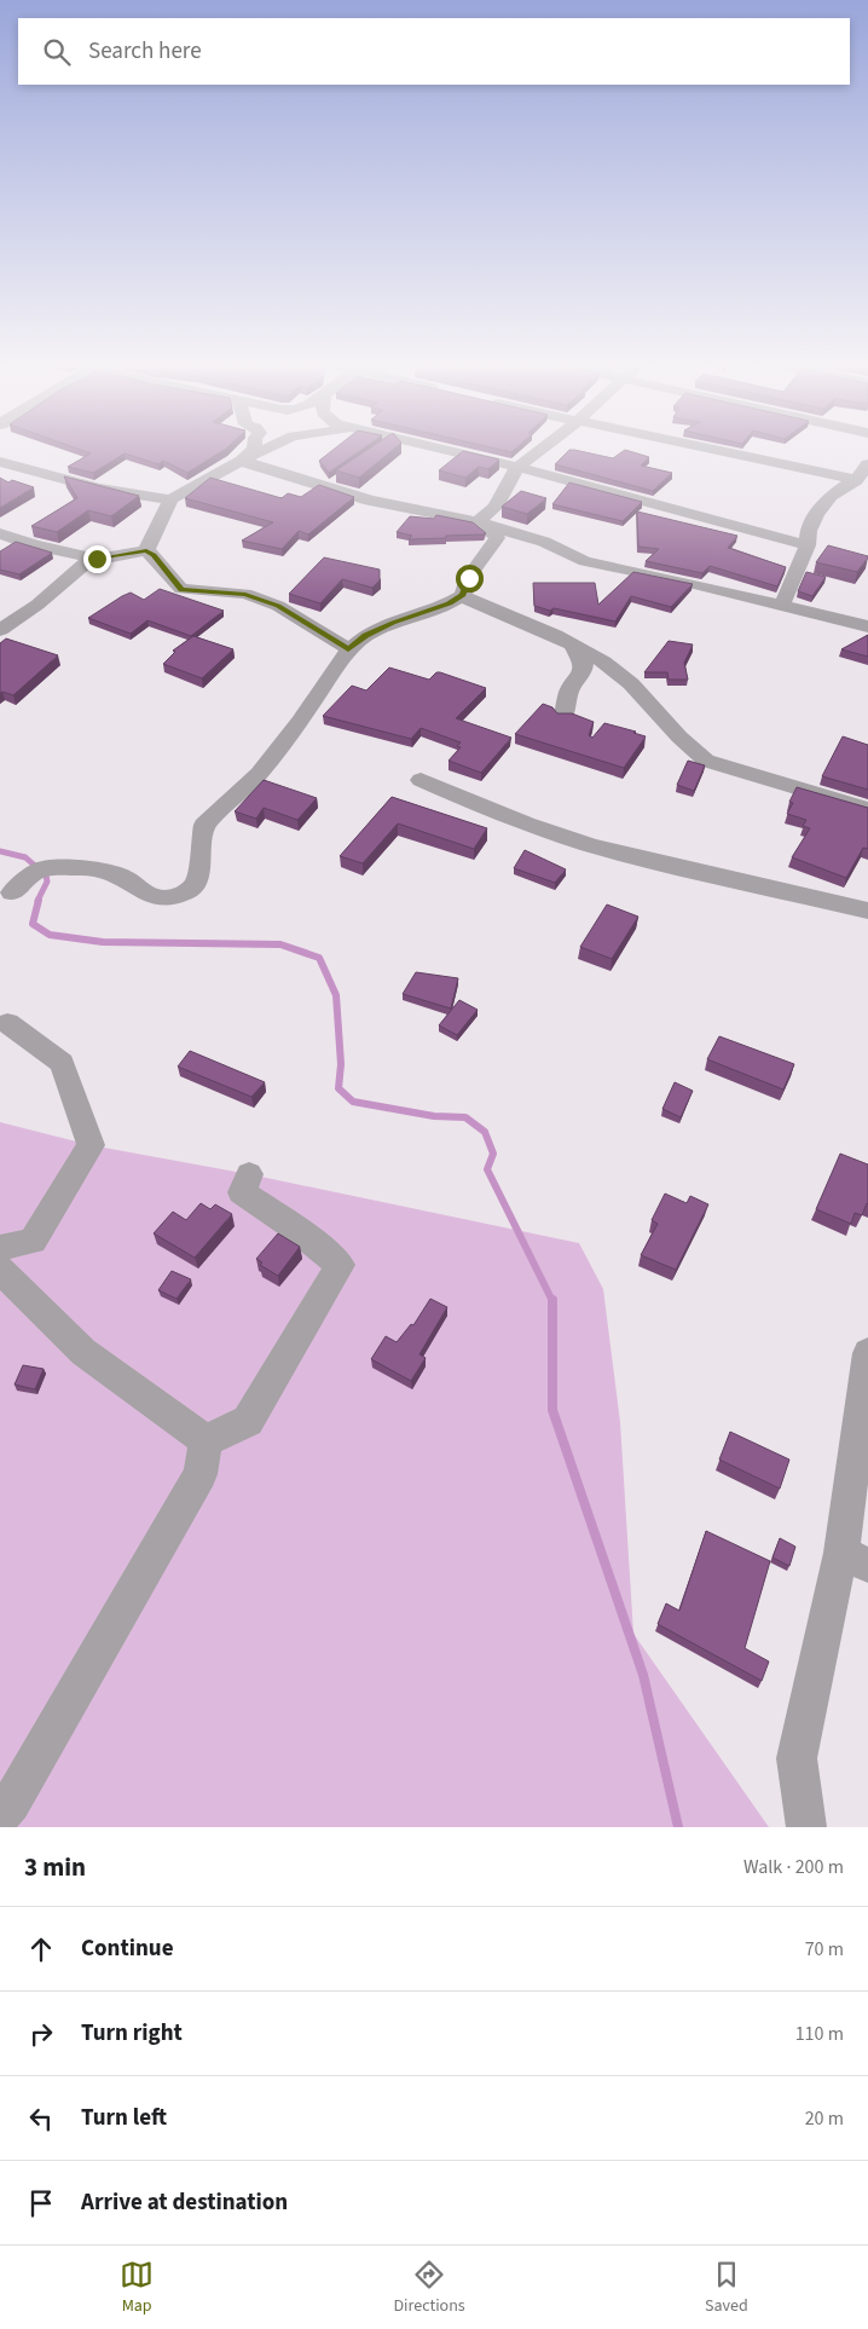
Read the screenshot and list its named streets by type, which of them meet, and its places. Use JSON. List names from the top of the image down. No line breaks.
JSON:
{"page":{"search":"Search here","heading":["3 min","Walk · 200 m"],"list":[["Continue","70 m"],["Turn right","110 m"],["Turn left","20 m"],"Arrive at destination"],"nav":["Map","Directions","Saved"]}}
